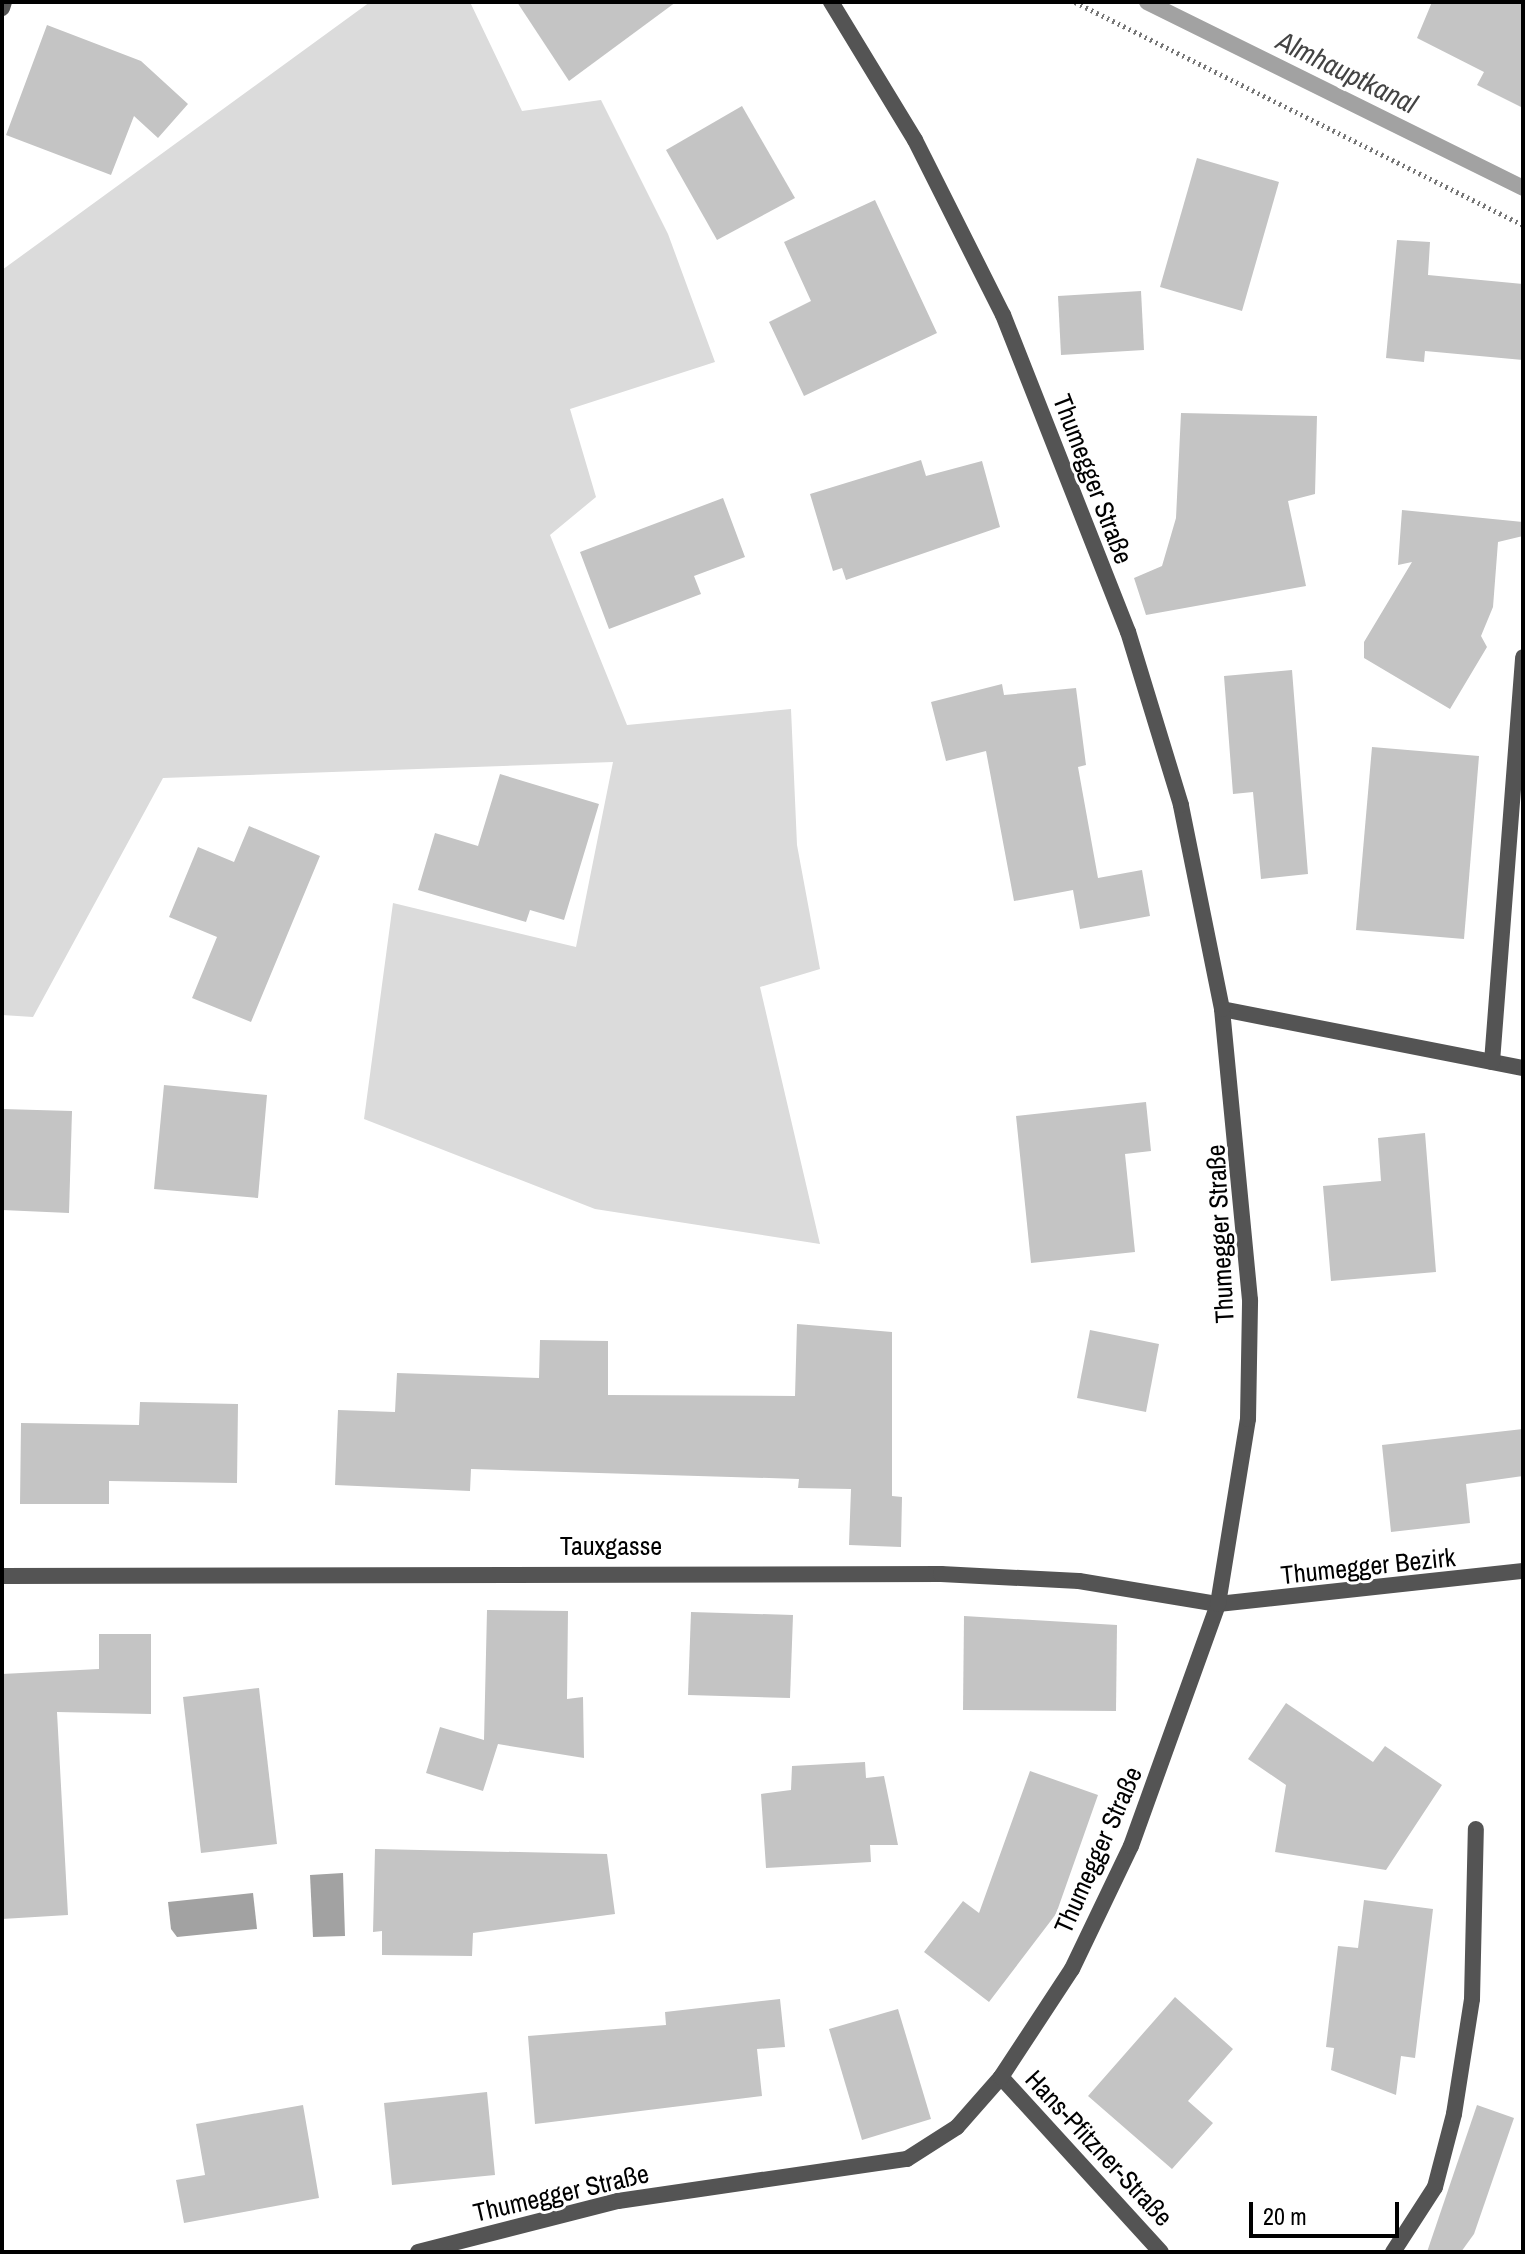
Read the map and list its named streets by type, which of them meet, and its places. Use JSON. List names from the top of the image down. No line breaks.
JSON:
{"streets":{"street":["Thumegger Straße","Tauxgasse","Thumegger Bezirk","Hans-Pfitzner-Straße"]},"crossings":[["Thumegger Straße","Tauxgasse"],["Thumegger Straße","Thumegger Bezirk"],["Thumegger Straße","Hans-Pfitzner-Straße"],["Tauxgasse","Thumegger Bezirk"]],"water":["Almhauptkanal"],"scale_bar":"20 m"}
